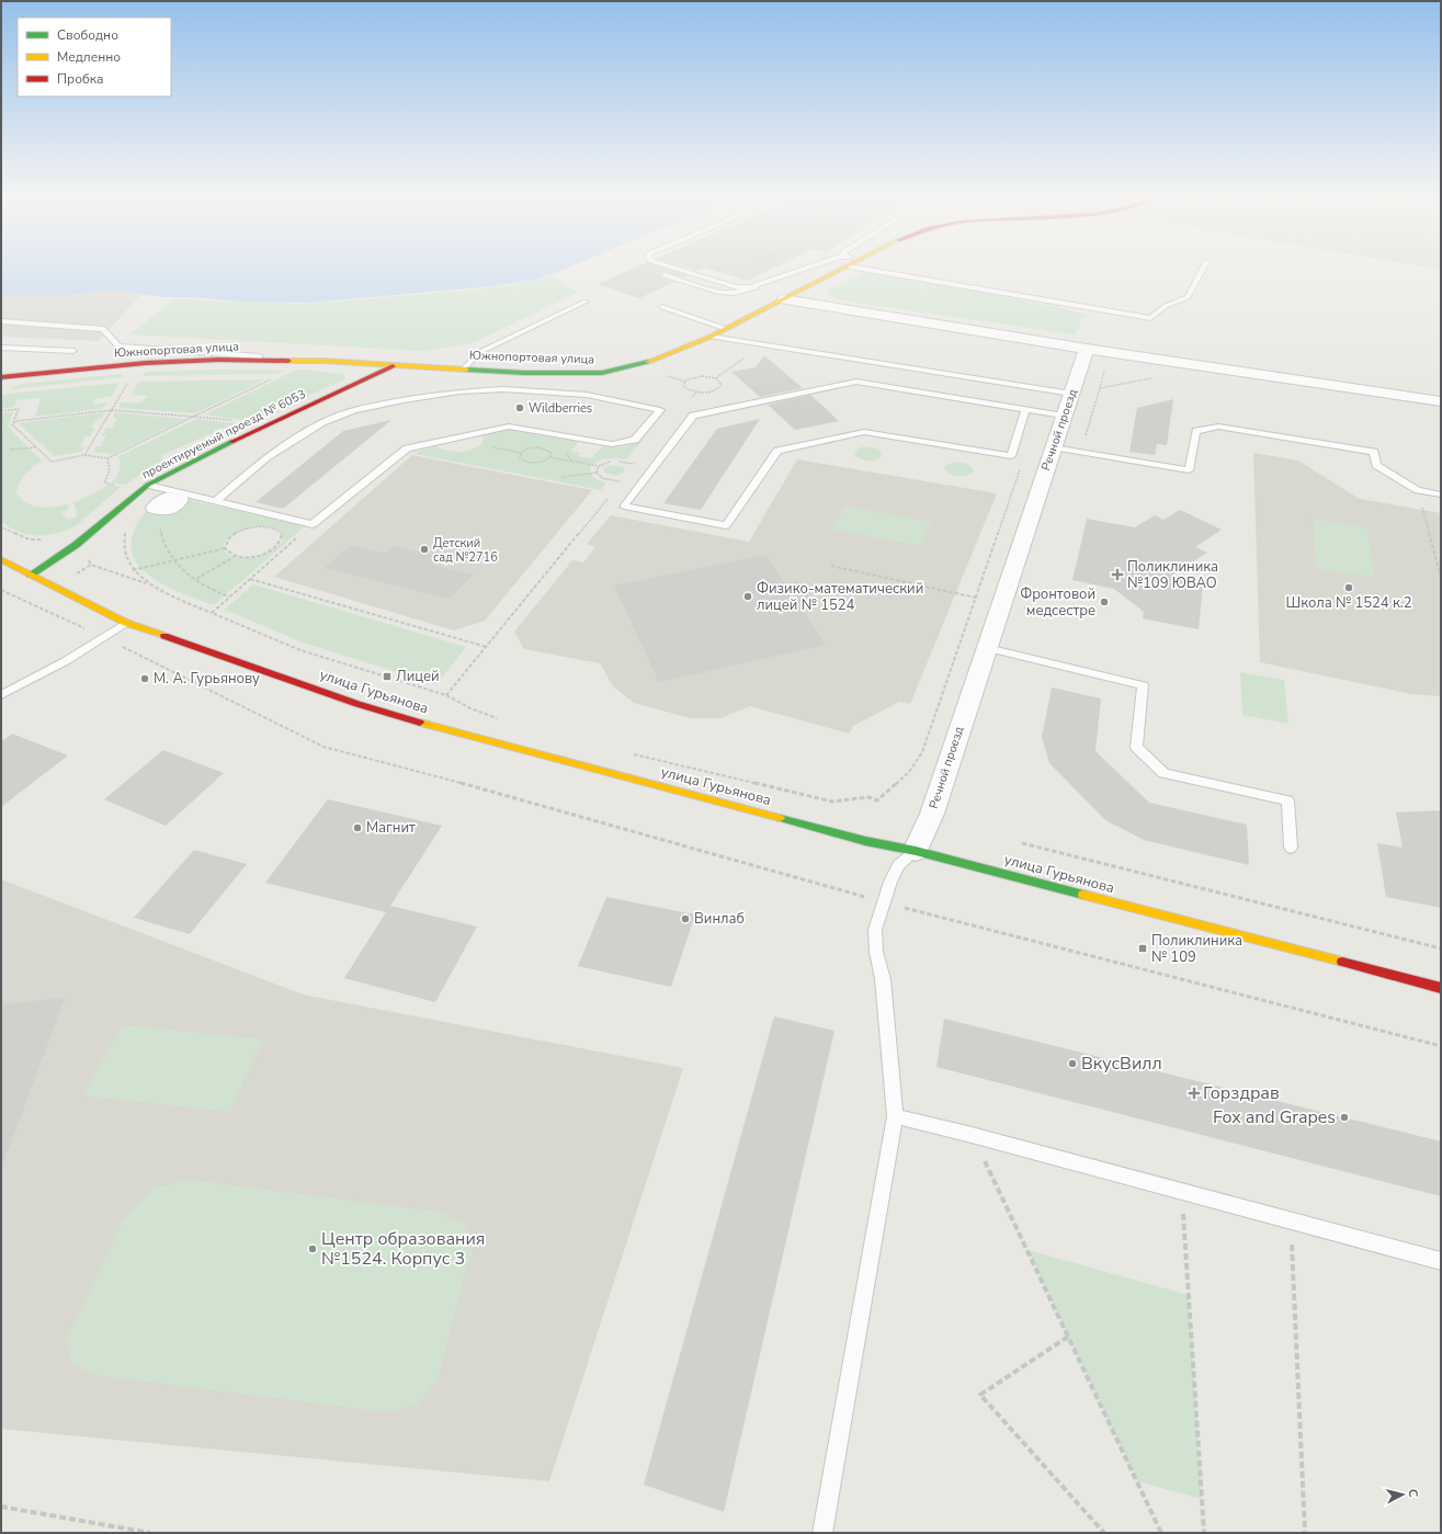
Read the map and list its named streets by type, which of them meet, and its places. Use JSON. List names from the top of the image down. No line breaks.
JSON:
{"streets":{"main road":["Южнопортовая улица","проектируемый проезд № 6053","улица Гурьянова"],"street":["Речной проезд"]},"crossings":[["Южнопортовая улица","проектируемый проезд № 6053"],["Речной проезд","улица Гурьянова"],["проектируемый проезд № 6053","улица Гурьянова"]],"places":{"other":["Wildberries","Детский сад №2716","Школа № 1524 к.2","Физико-математический лицей № 1524","Фронтовой медсестре","М. А. Гурьянову","Магнит","Винлаб","ВкусВилл","Fox and Grapes","Центр образования №1524. Корпус 3"],"health":["Поликлиника №109 ЮВАО","Горздрав"],"transit":["Лицей","Поликлиника № 109"]},"legend":["Свободно","Медленно","Пробка"],"north":"right"}
